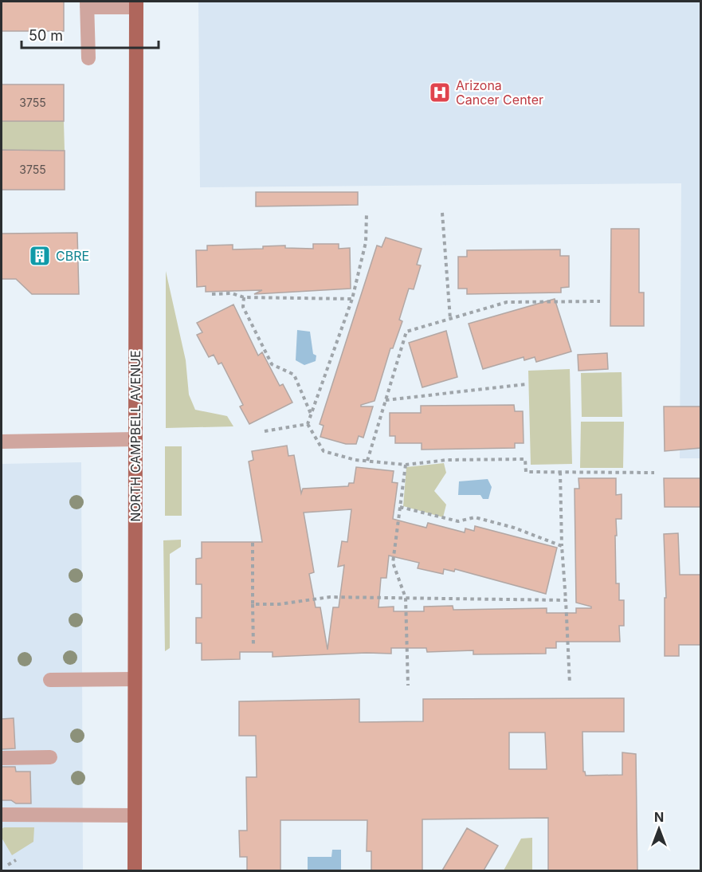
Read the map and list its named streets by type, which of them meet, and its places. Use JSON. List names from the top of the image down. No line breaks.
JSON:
{"streets":{"main road":["NORTH CAMPBELL AVENUE"]},"places":{"hospital":["Arizona Cancer Center"],"building":["CBRE"]},"house_numbers":["3755","3755"],"scale_bar":"50 m","north":"top"}
